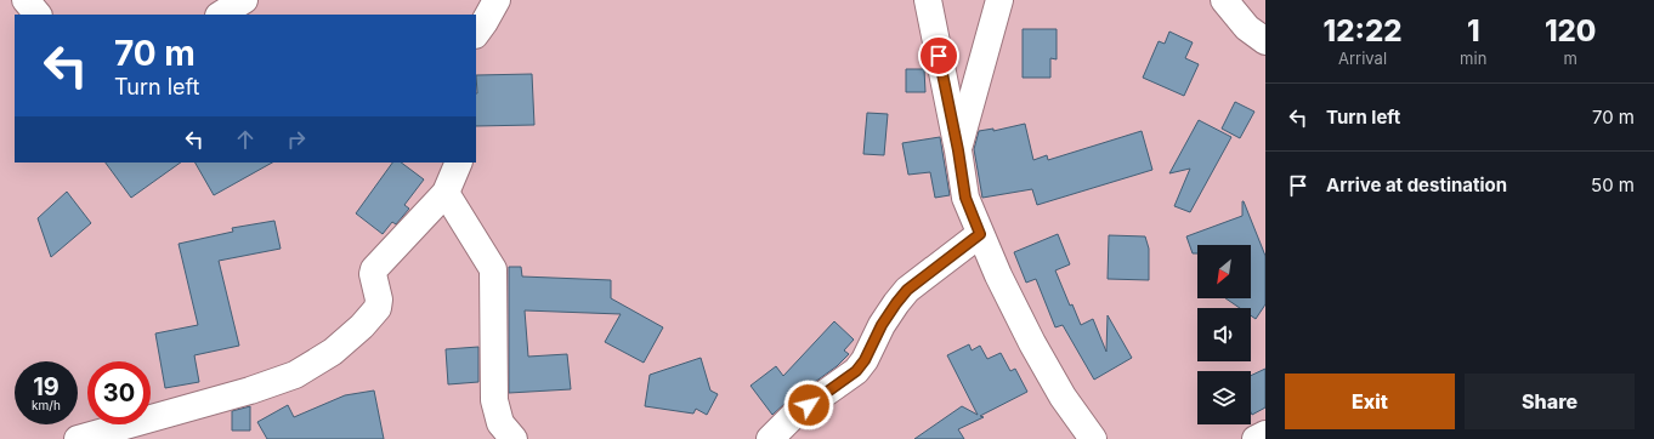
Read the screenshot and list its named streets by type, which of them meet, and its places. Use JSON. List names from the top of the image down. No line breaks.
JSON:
{"north":"bottom left","page":{"eta":["12:22","Arrival","1","min","120","m"],"turn":["70 m","Turn left"],"list":[{"name":"Turn left","value":"70 m"},{"name":"Arrive at destination","value":"50 m"}],"speed":"19 km/h","limit":"30","buttons":["Exit","Share"]}}
